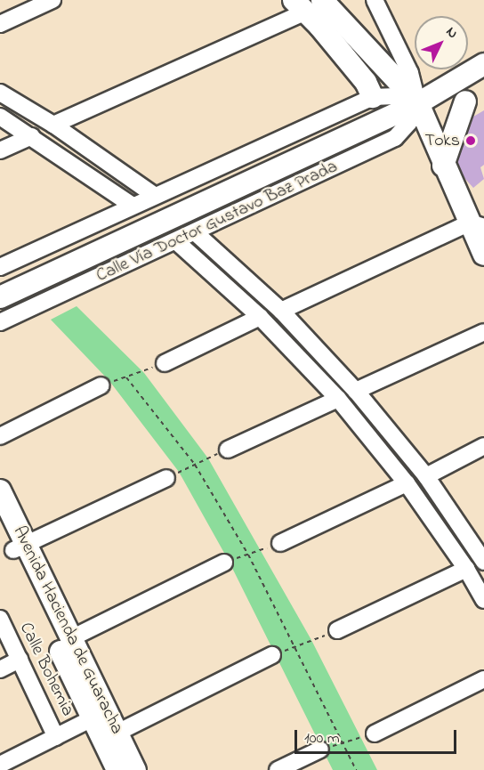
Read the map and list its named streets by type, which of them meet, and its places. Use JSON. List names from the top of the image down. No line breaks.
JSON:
{"streets":{"main road":["Calle Vía Doctor Gustavo Baz Prada","Avenida Hacienda de Guaracha"],"street":["Calle Bohemia"]},"places":["Toks"],"scale_bar":"100 m","north":"top right"}
